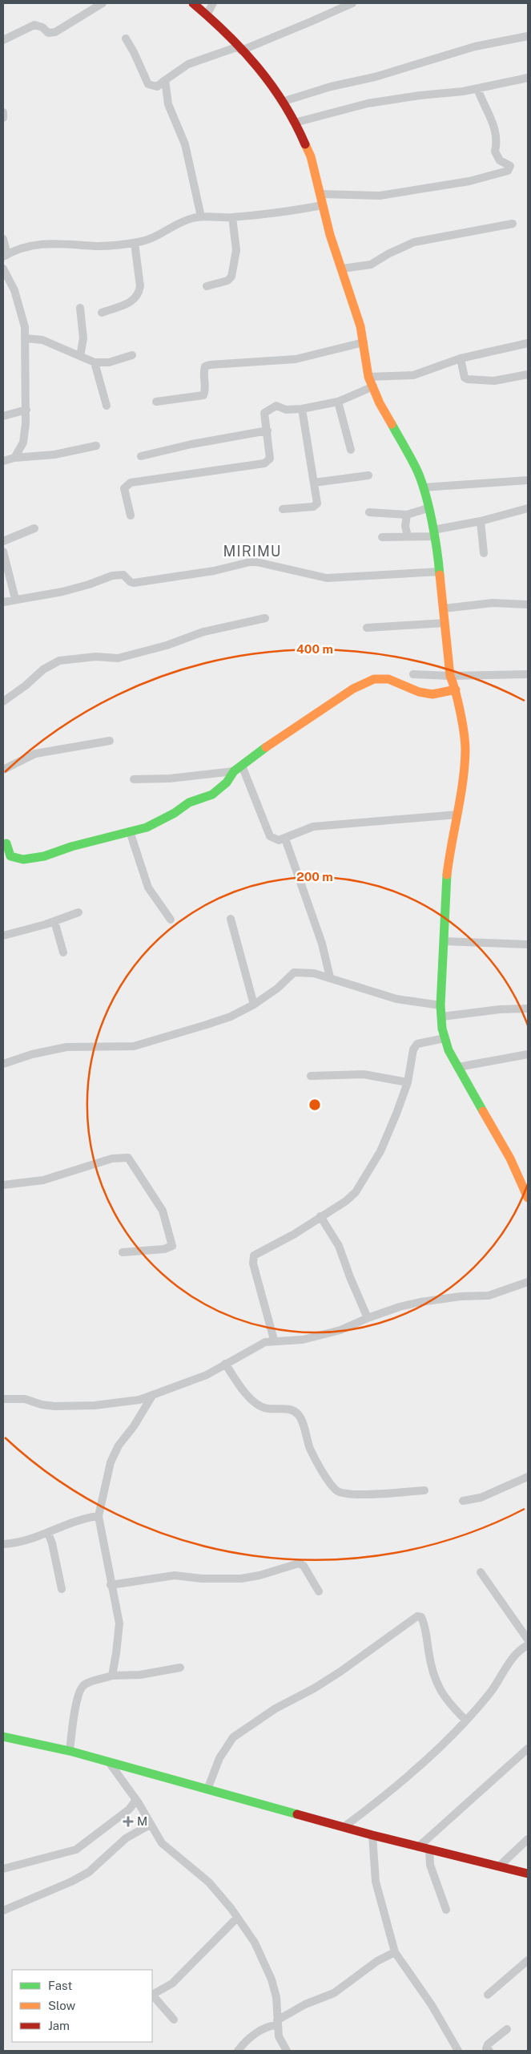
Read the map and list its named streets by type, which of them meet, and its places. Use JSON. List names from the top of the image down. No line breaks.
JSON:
{"districts":["MIRIMU"],"places":{"health":["M"]},"legend":["Fast","Slow","Jam"],"rings":["400 m","200 m"]}
